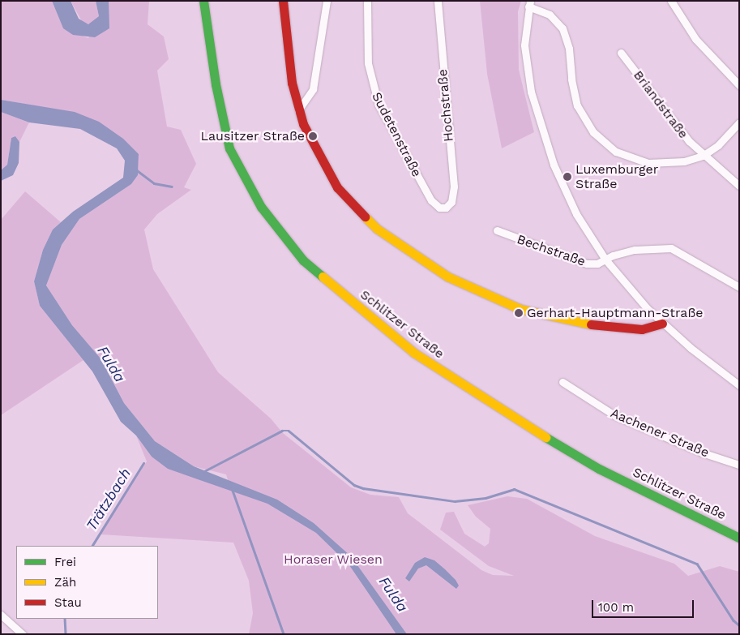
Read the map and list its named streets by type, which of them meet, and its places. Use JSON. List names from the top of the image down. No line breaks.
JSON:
{"streets":{"main road":["Schlitzer Straße"],"street":["Briandstraße","Hochstraße","Sudetenstraße","Bechstraße","Aachener Straße"]},"crossings":[["Hochstraße","Sudetenstraße"]],"water":["Fulda","Trätzbach"],"parks":["Horaser Wiesen"],"places":["Lausitzer Straße","Luxemburger Straße","Gerhart-Hauptmann-Straße"],"legend":["Frei","Zäh","Stau"],"scale_bar":"100 m"}
